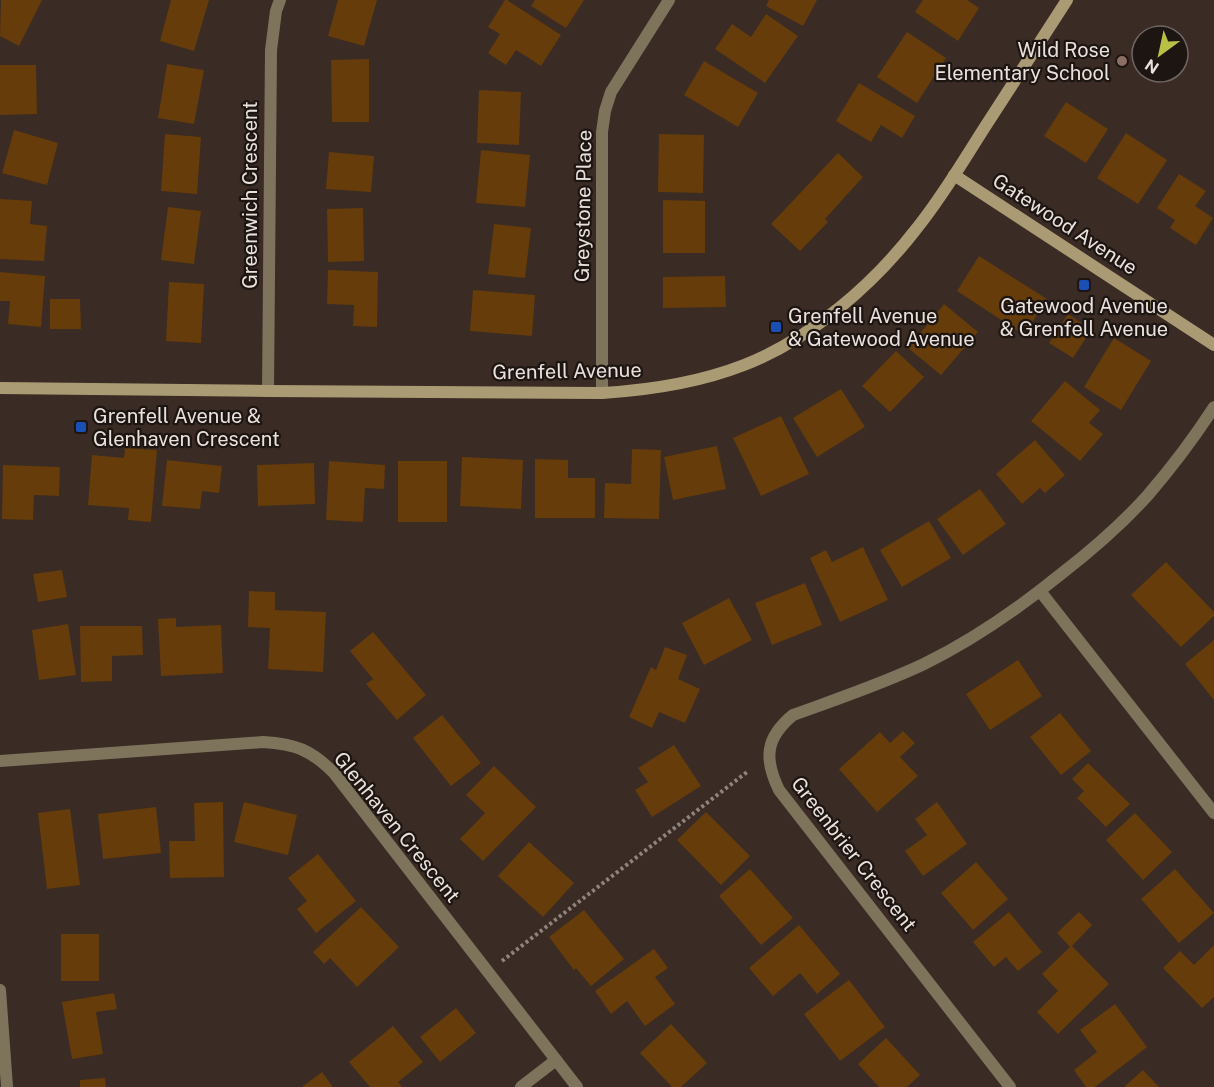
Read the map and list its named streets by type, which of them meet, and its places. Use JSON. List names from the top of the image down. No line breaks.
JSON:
{"streets":{"street":["Greenwich Crescent","Greystone Place","Gatewood Avenue","Grenfell Avenue","Glenhaven Crescent","Greenbrier Crescent"]},"crossings":[["Greenwich Crescent","Grenfell Avenue"],["Greystone Place","Grenfell Avenue"],["Gatewood Avenue","Grenfell Avenue"]],"places":{"other":["Wild Rose Elementary School"],"transit":["Gatewood Avenue & Grenfell Avenue","Grenfell Avenue & Gatewood Avenue","Grenfell Avenue & Glenhaven Crescent"]},"north":"bottom left"}
